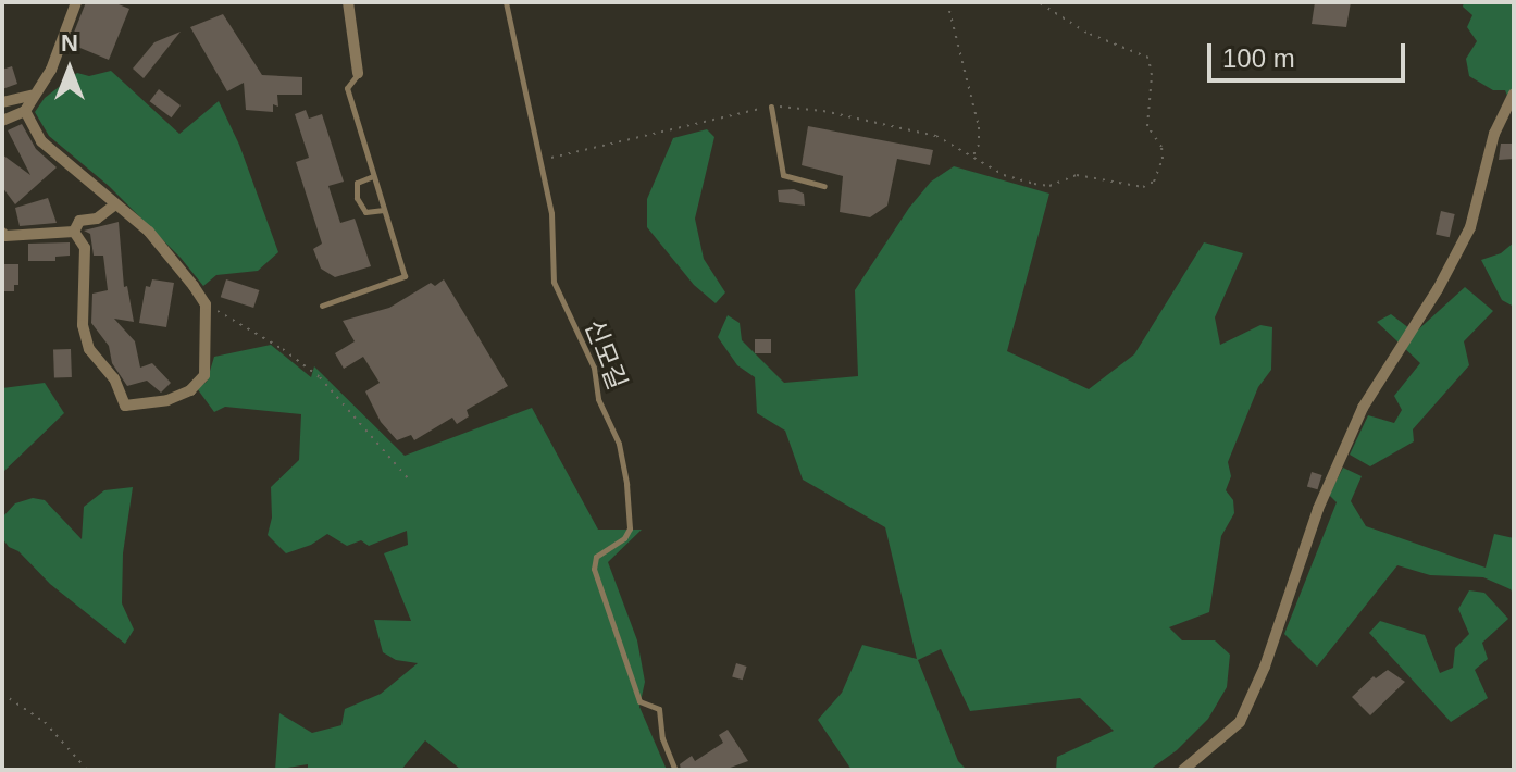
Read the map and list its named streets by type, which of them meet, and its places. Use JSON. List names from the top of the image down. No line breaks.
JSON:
{"streets":{"lane":["신모길"]},"scale_bar":"100 m","north":"top"}
